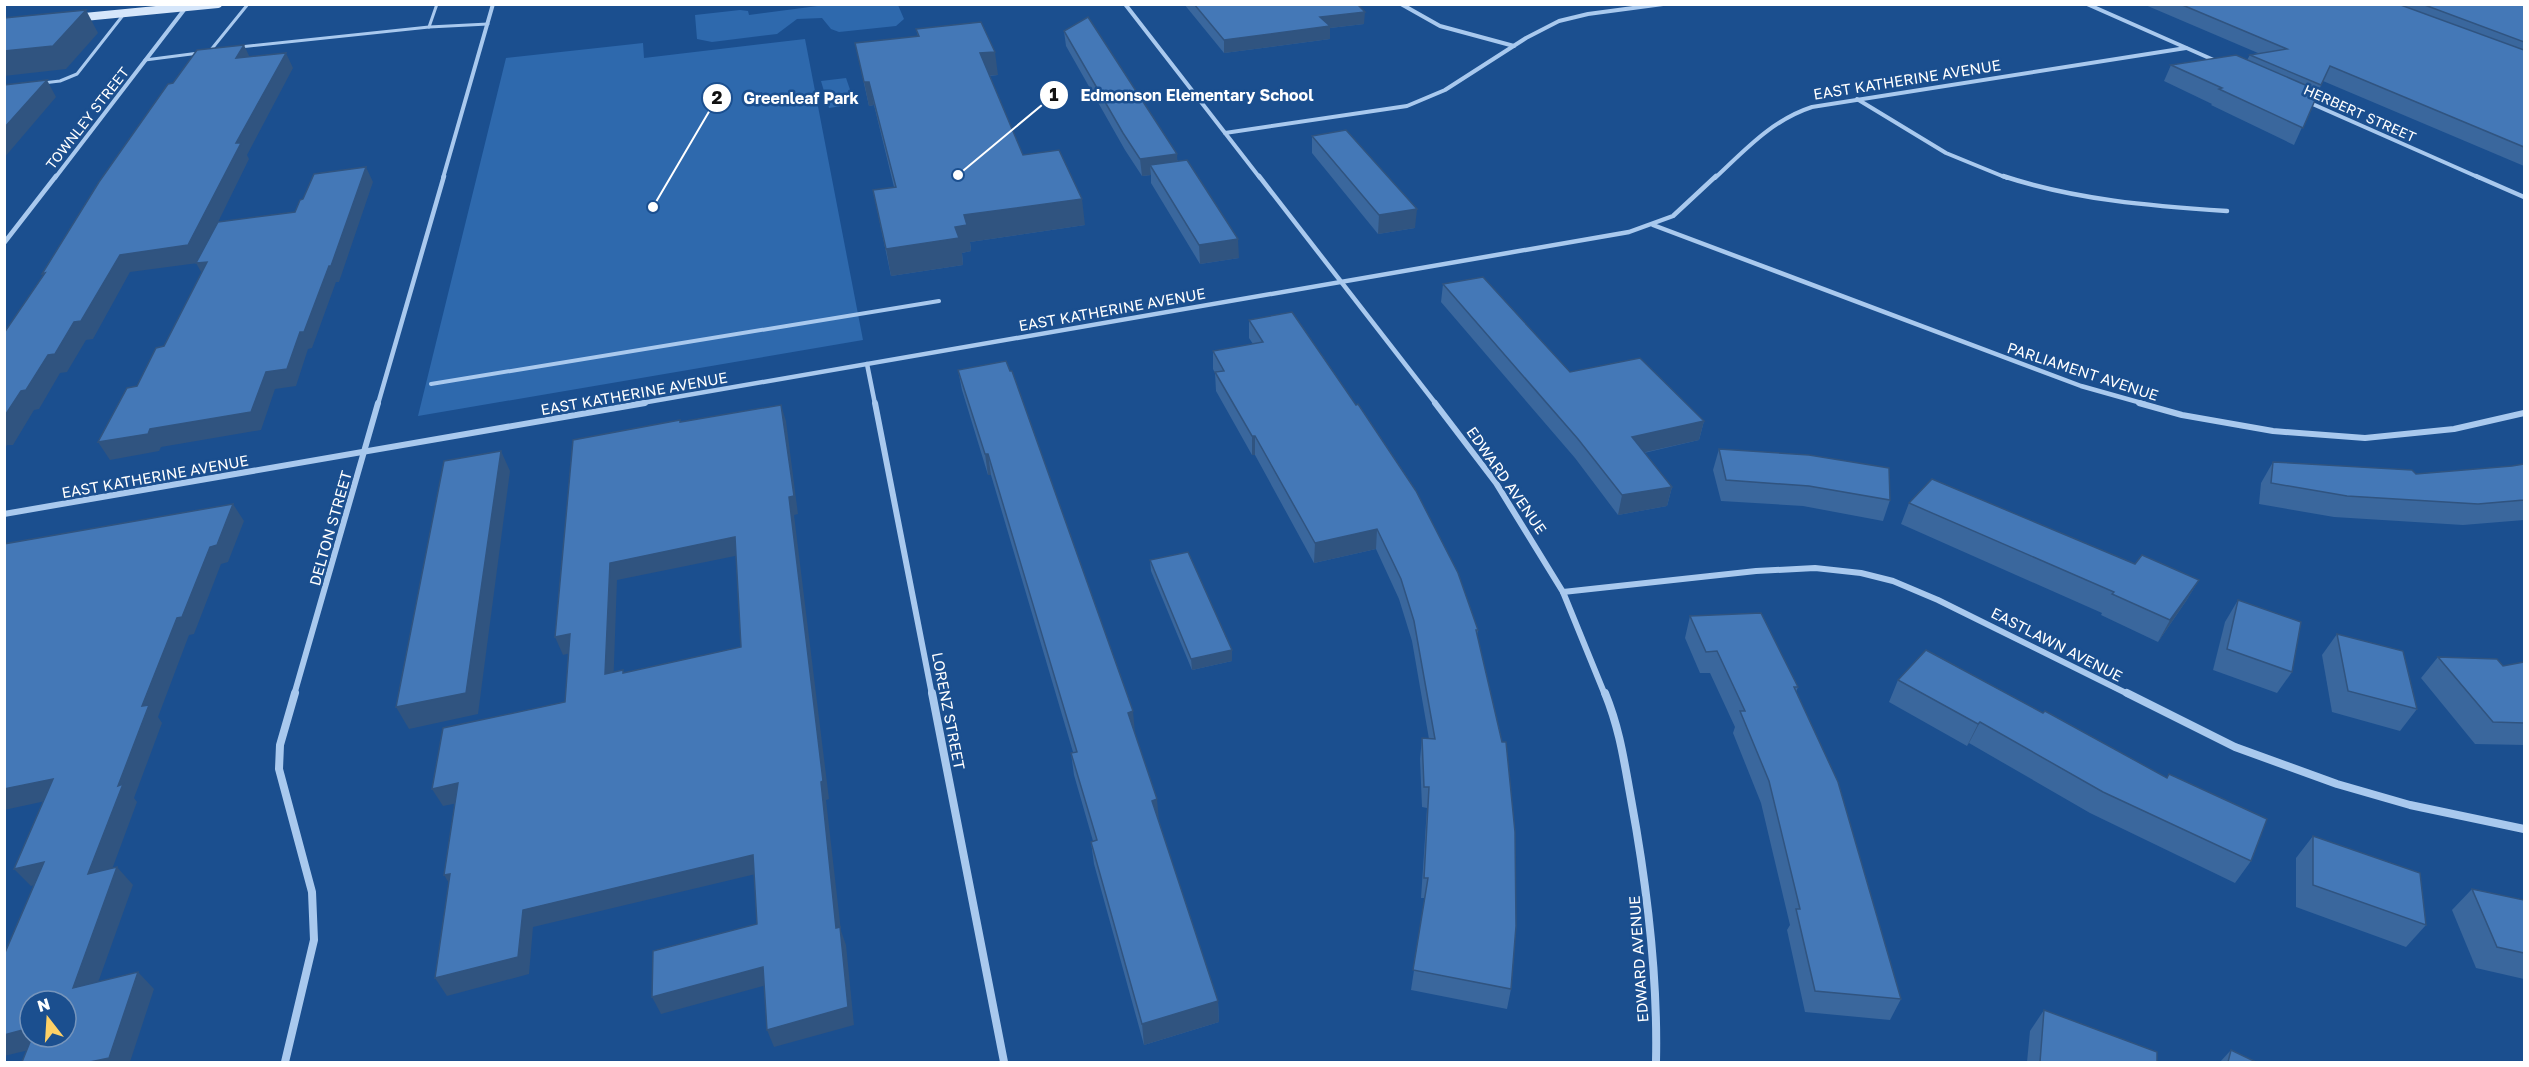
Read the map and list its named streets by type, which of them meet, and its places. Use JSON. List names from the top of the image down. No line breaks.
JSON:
{"streets":{"street":["EAST KATHERINE AVENUE","HERBERT STREET","TOWNLEY STREET","PARLIAMENT AVENUE","EDWARD AVENUE","DELTON STREET","EASTLAWN AVENUE","LORENZ STREET"]},"crossings":[["EAST KATHERINE AVENUE","PARLIAMENT AVENUE"],["EAST KATHERINE AVENUE","EDWARD AVENUE"],["EAST KATHERINE AVENUE","DELTON STREET"],["EAST KATHERINE AVENUE","LORENZ STREET"],["EDWARD AVENUE","EASTLAWN AVENUE"]],"places":["Edmonson Elementary School","Greenleaf Park"],"north":"top"}
